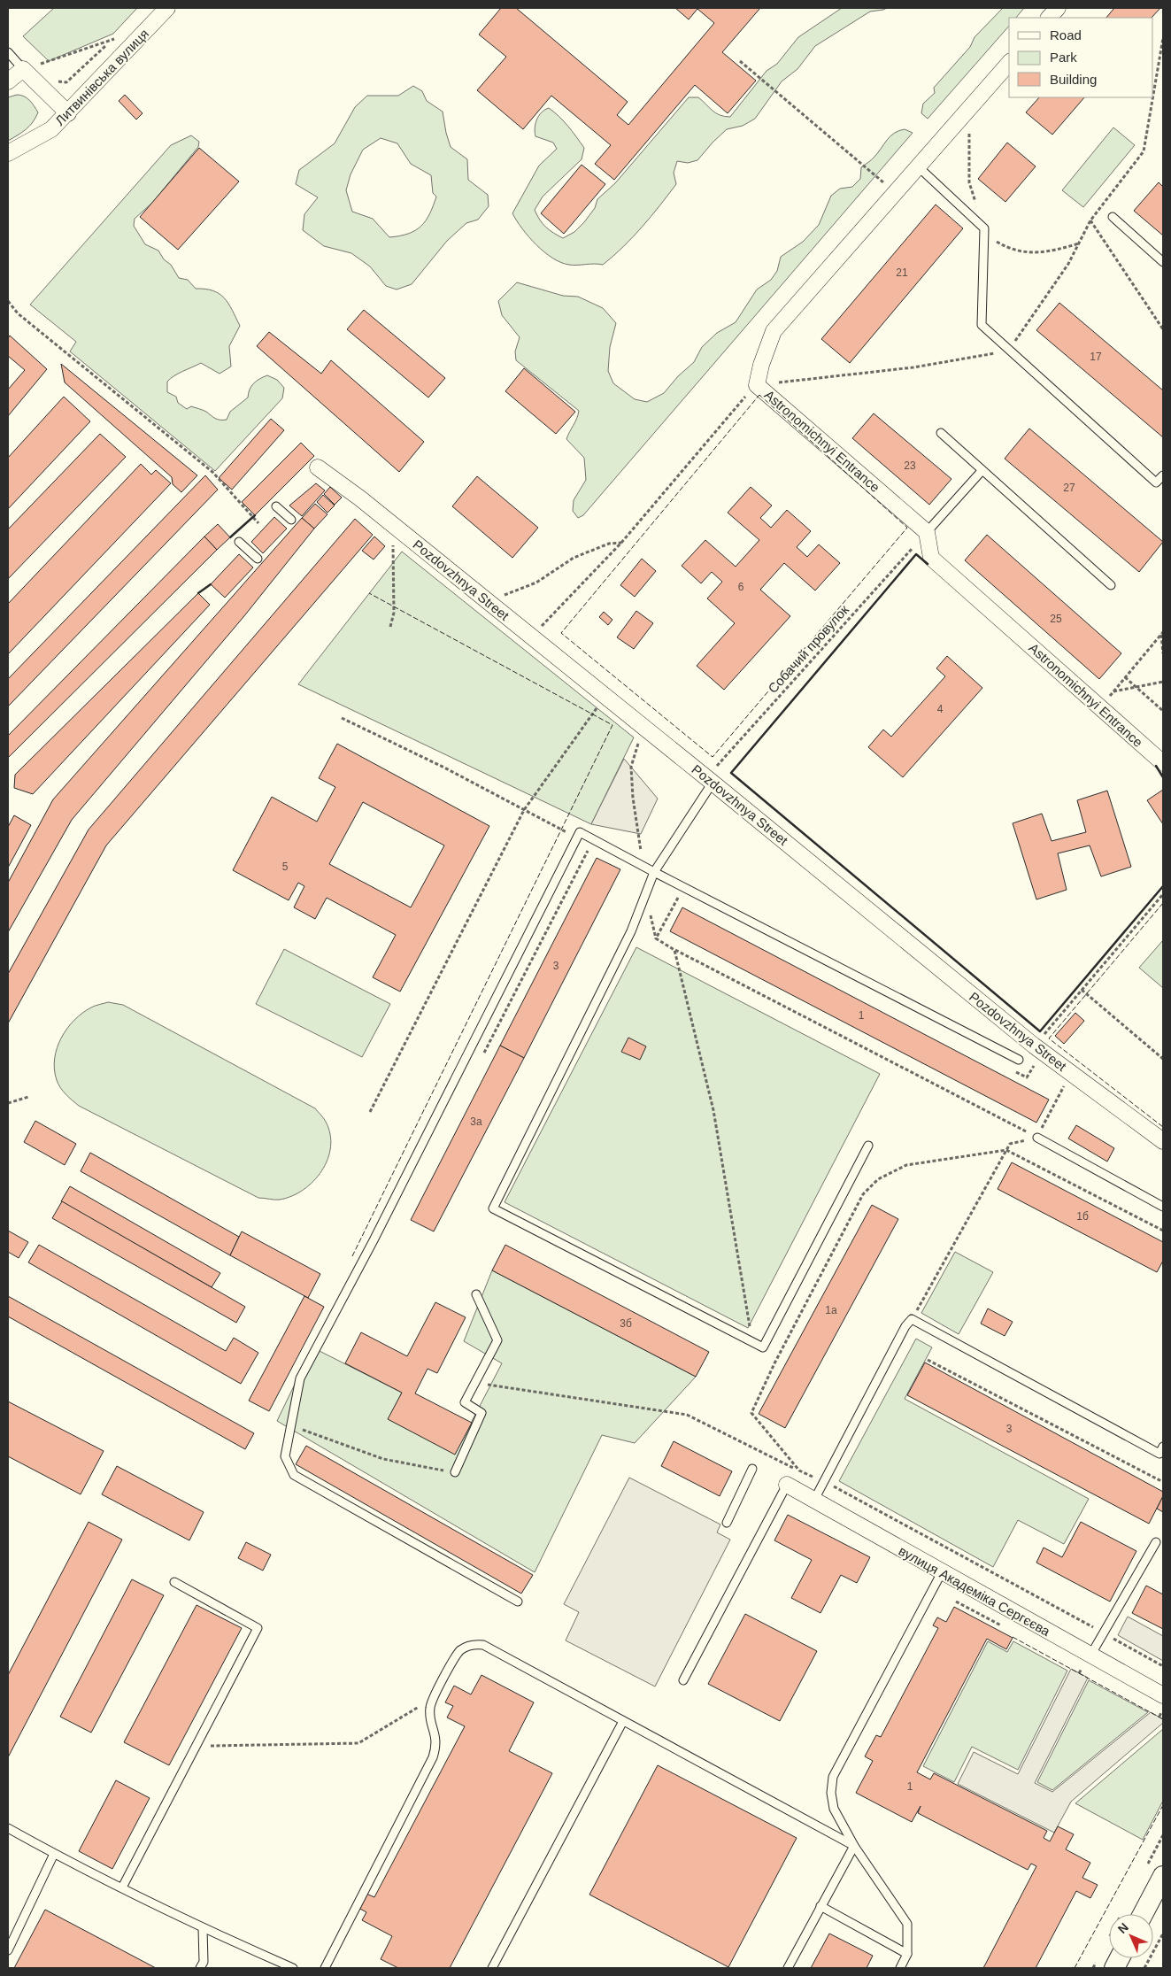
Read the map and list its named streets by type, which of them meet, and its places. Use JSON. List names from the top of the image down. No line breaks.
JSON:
{"streets":{"street":["Литвинівська вулиця","Astronomichnyi Entrance","Pozdovzhnya Street","вулиця Академіка Сергєєва"],"path":["Собачий провулок"]},"crossings":[["Astronomichnyi Entrance","Собачий провулок"],["Pozdovzhnya Street","Собачий провулок"]],"house_numbers":["21","17","23","27","6","25","4","5","3","1","3а","1б","1а","3б","3","1"],"legend":["Road","Park","Building"],"north":"top left"}
